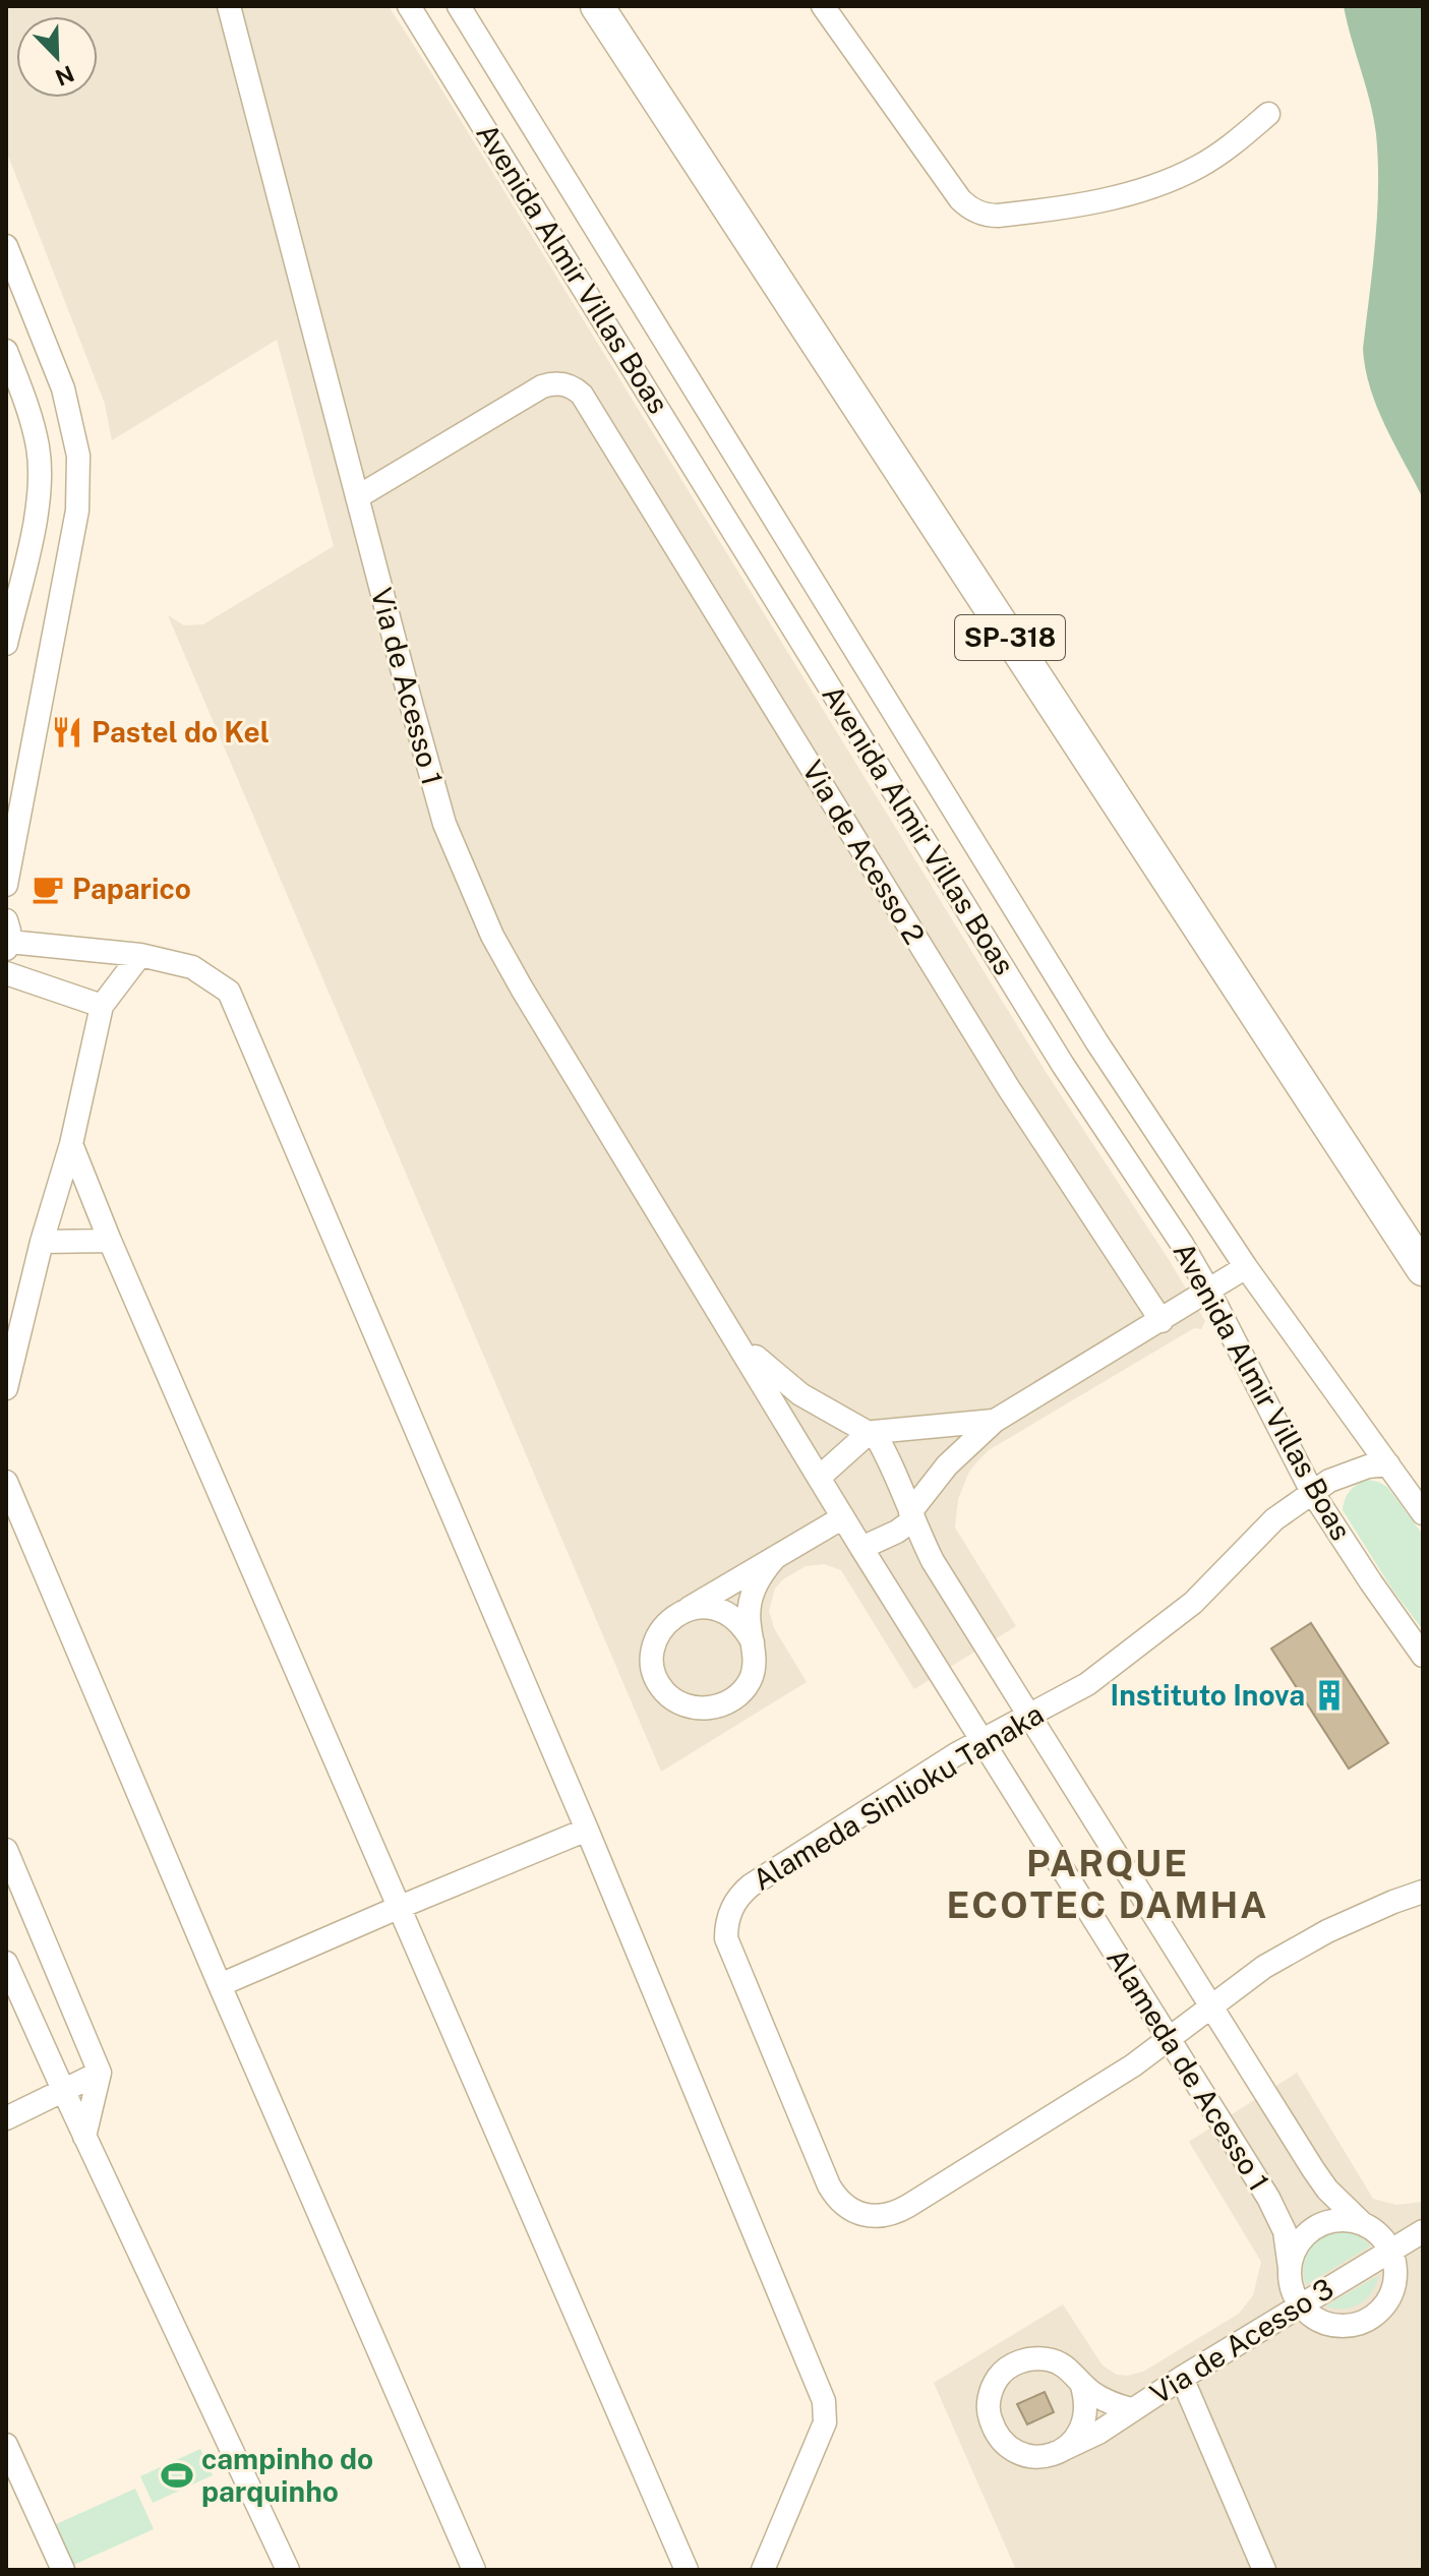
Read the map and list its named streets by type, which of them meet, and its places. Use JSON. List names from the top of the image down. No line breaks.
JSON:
{"streets":{"highway":["SP-318"],"street":["Avenida Almir Villas Boas","Via de Acesso 1","Via de Acesso 2","Alameda Sinlioku Tanaka","Alameda de Acesso 1","Via de Acesso 3"]},"crossings":[["Avenida Almir Villas Boas","Alameda Sinlioku Tanaka"],["Via de Acesso 1","Via de Acesso 2"],["Via de Acesso 1","Alameda de Acesso 1"],["Alameda Sinlioku Tanaka","Alameda de Acesso 1"],["Alameda de Acesso 1","Via de Acesso 3"]],"districts":["PARQUE ECOTEC DAMHA"],"places":{"restaurant":["Pastel do Kel"],"cafe":["Paparico"],"building":["Instituto Inova"],"sports":["campinho do parquinho"]},"north":"bottom right"}
